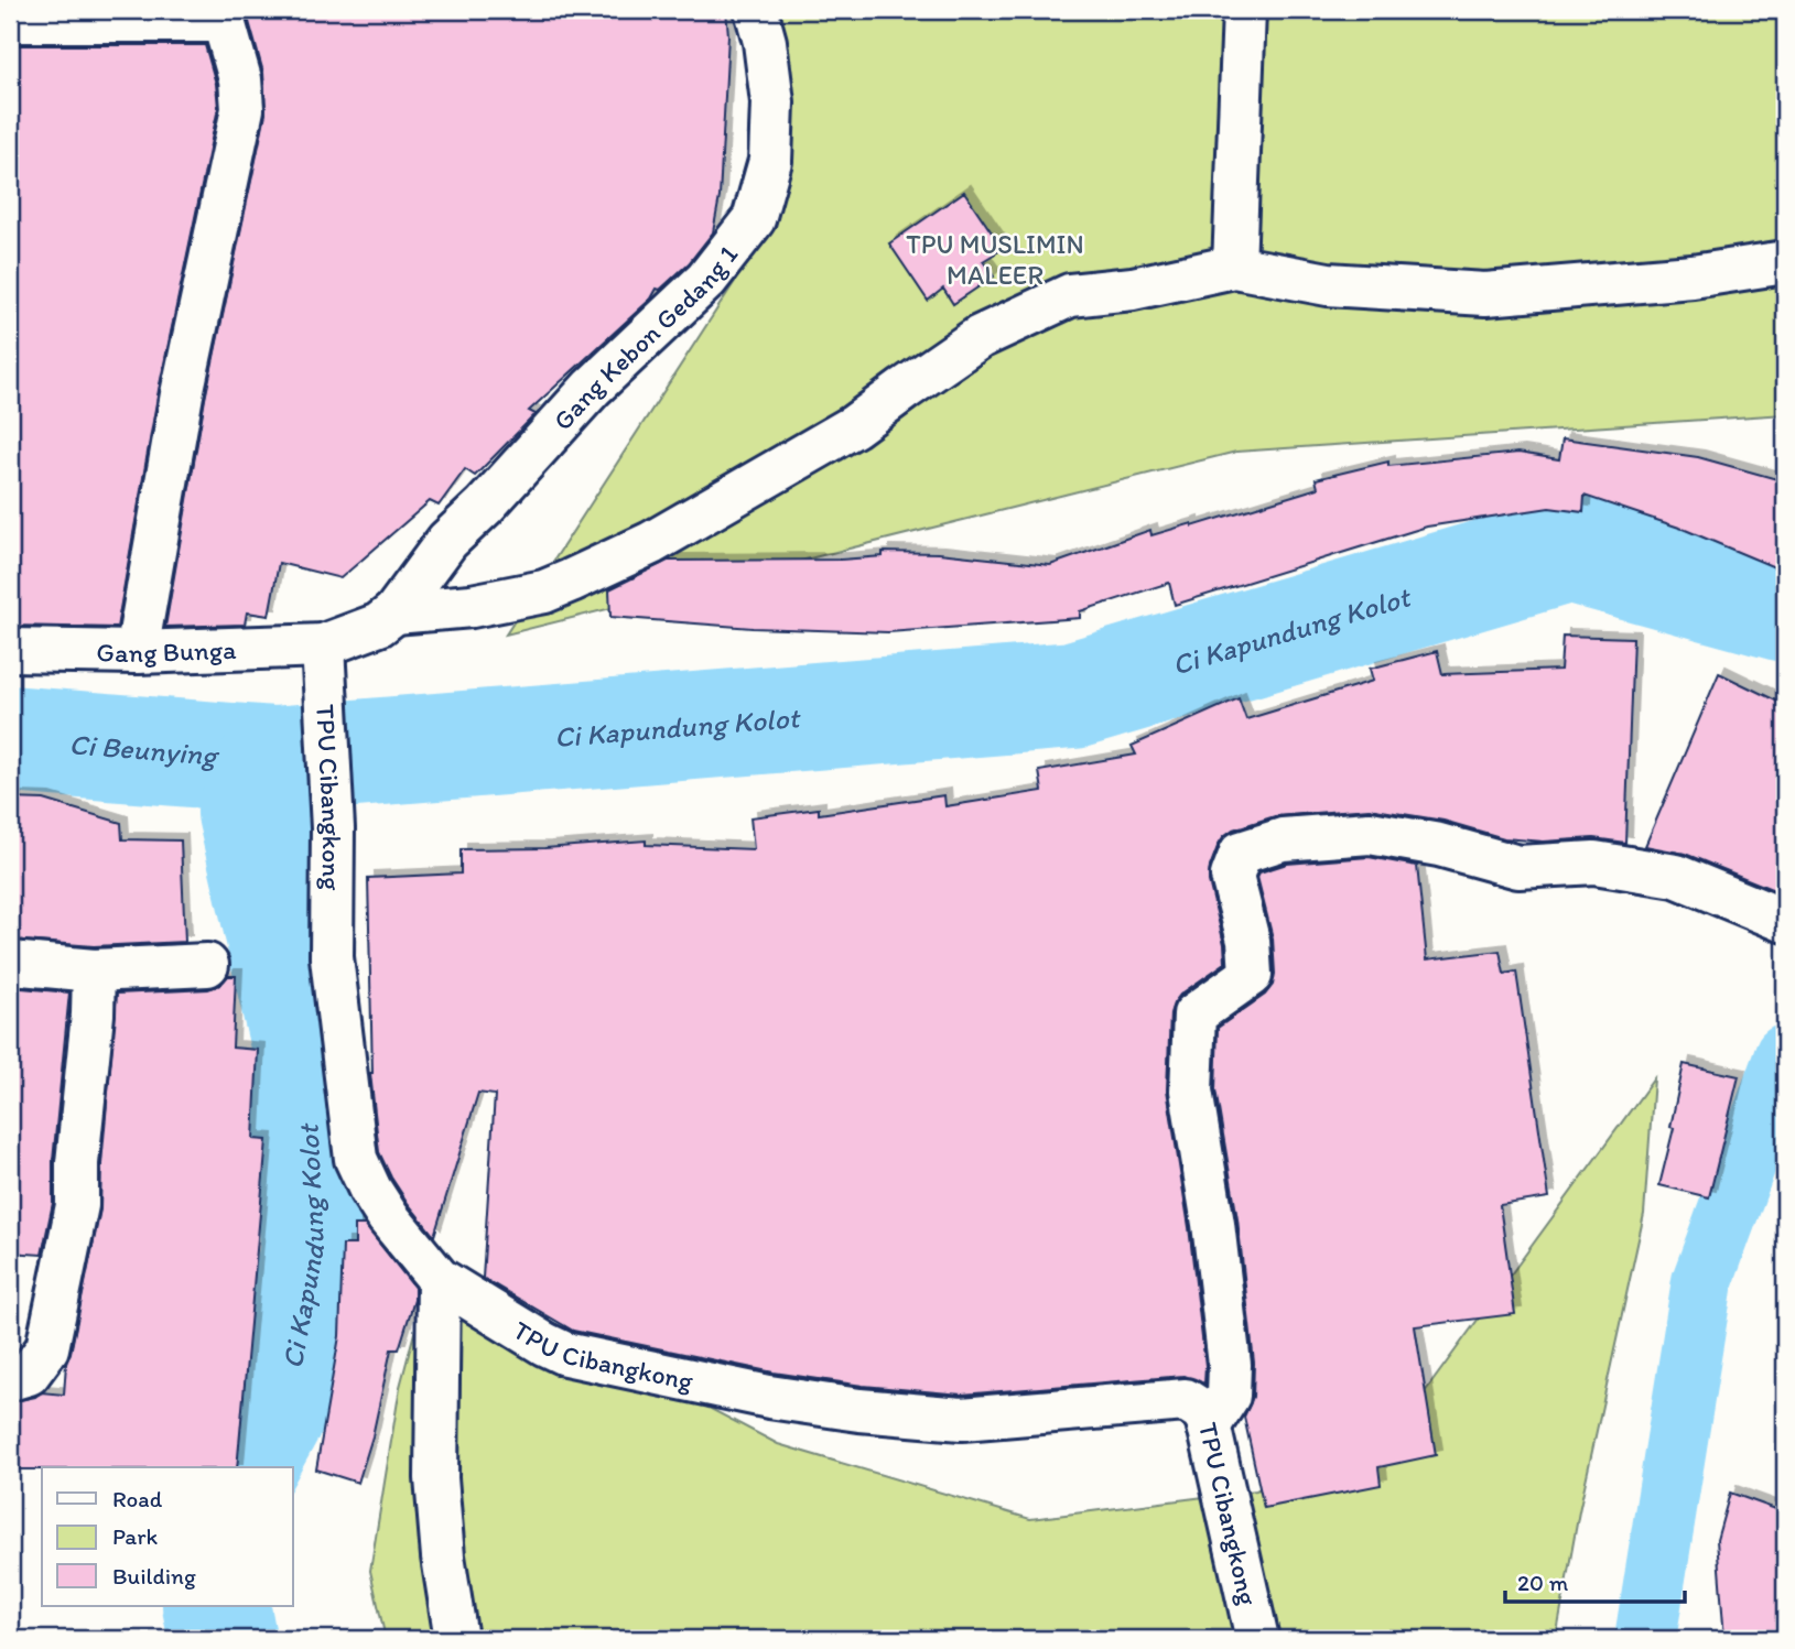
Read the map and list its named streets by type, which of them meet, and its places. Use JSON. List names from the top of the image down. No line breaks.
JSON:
{"streets":{"street":["Gang Kebon Gedang 1","Gang Bunga","TPU Cibangkong"]},"crossings":[["Gang Kebon Gedang 1","Gang Bunga"],["Gang Bunga","TPU Cibangkong"]],"water":["Ci Kapundung Kolot","Ci Beunying"],"parks":["TPU MUSLIMIN MALEER"],"legend":["Road","Park","Building"],"scale_bar":"20 m"}
